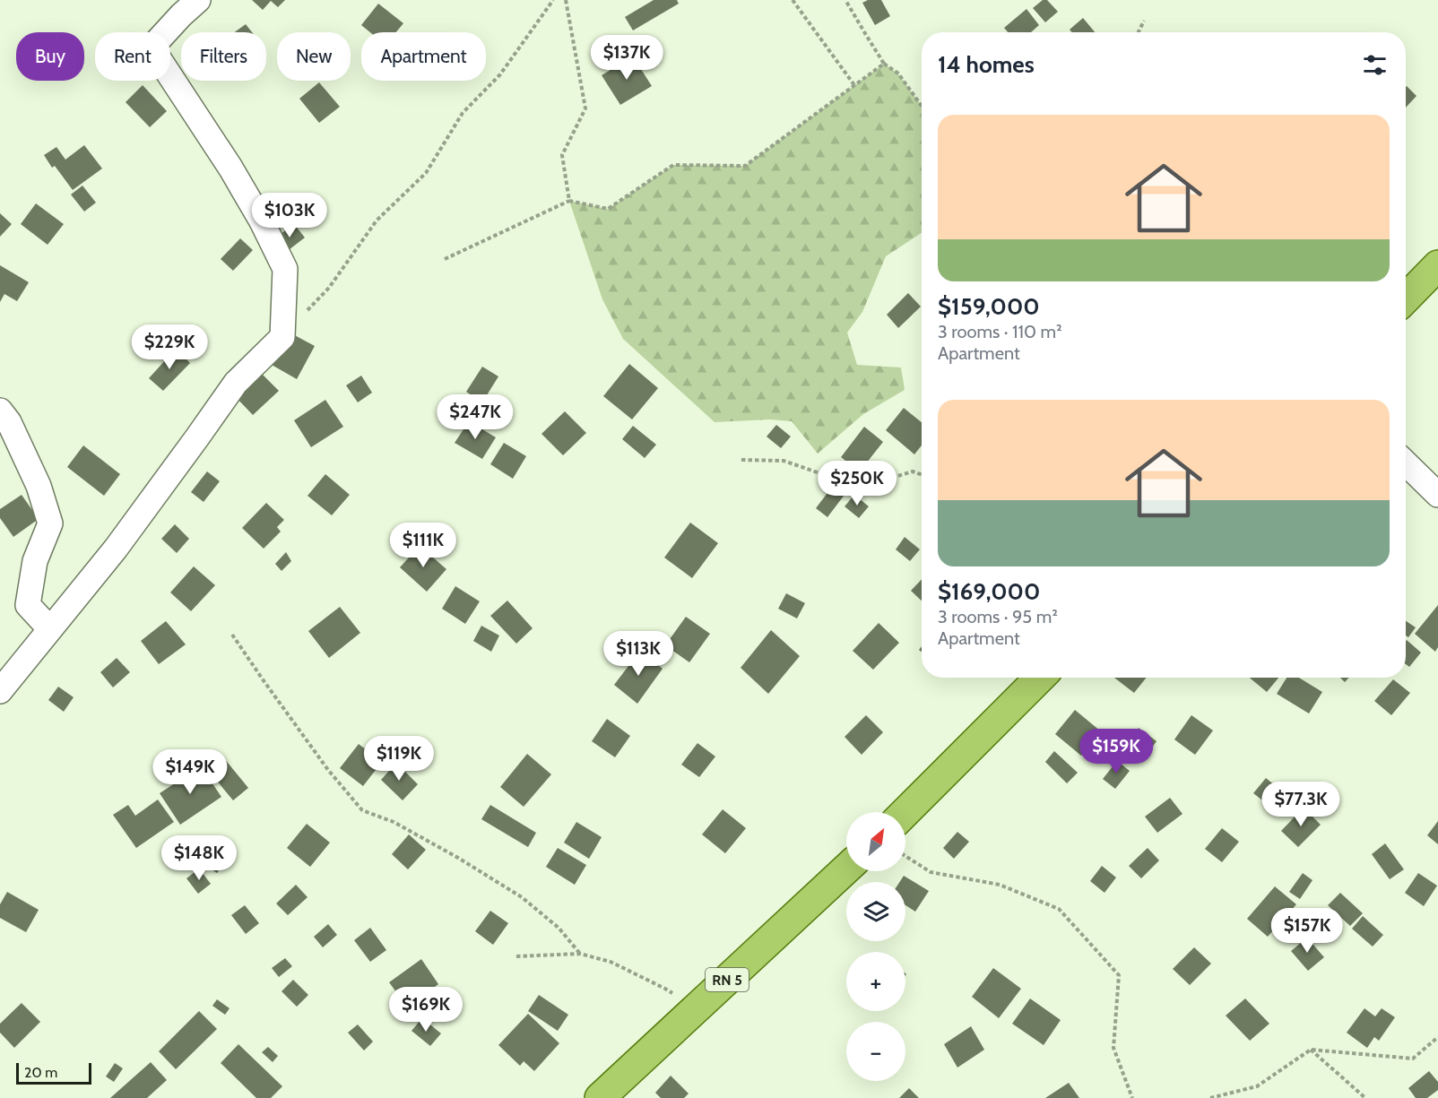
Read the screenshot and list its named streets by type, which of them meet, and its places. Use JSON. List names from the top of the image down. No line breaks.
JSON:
{"streets":{"main road":["RN 5"]},"scale_bar":"20 m","north":"top right","page":{"chip":["Buy","Rent","Filters","New","Apartment"],"heading":"14 homes","price":["$137K","$103K","$229K","$247K","$250K","$111K","$113K","$159K","$119K","$149K","$77.3K","$148K","$157K","$169K"],"list":[{"name":"$159,000","note":"3 rooms · 110 m² · Apartment"},{"name":"$169,000","note":"3 rooms · 95 m² · Apartment"}],"map_buttons":["+","−"],"scale":"20 m"}}
